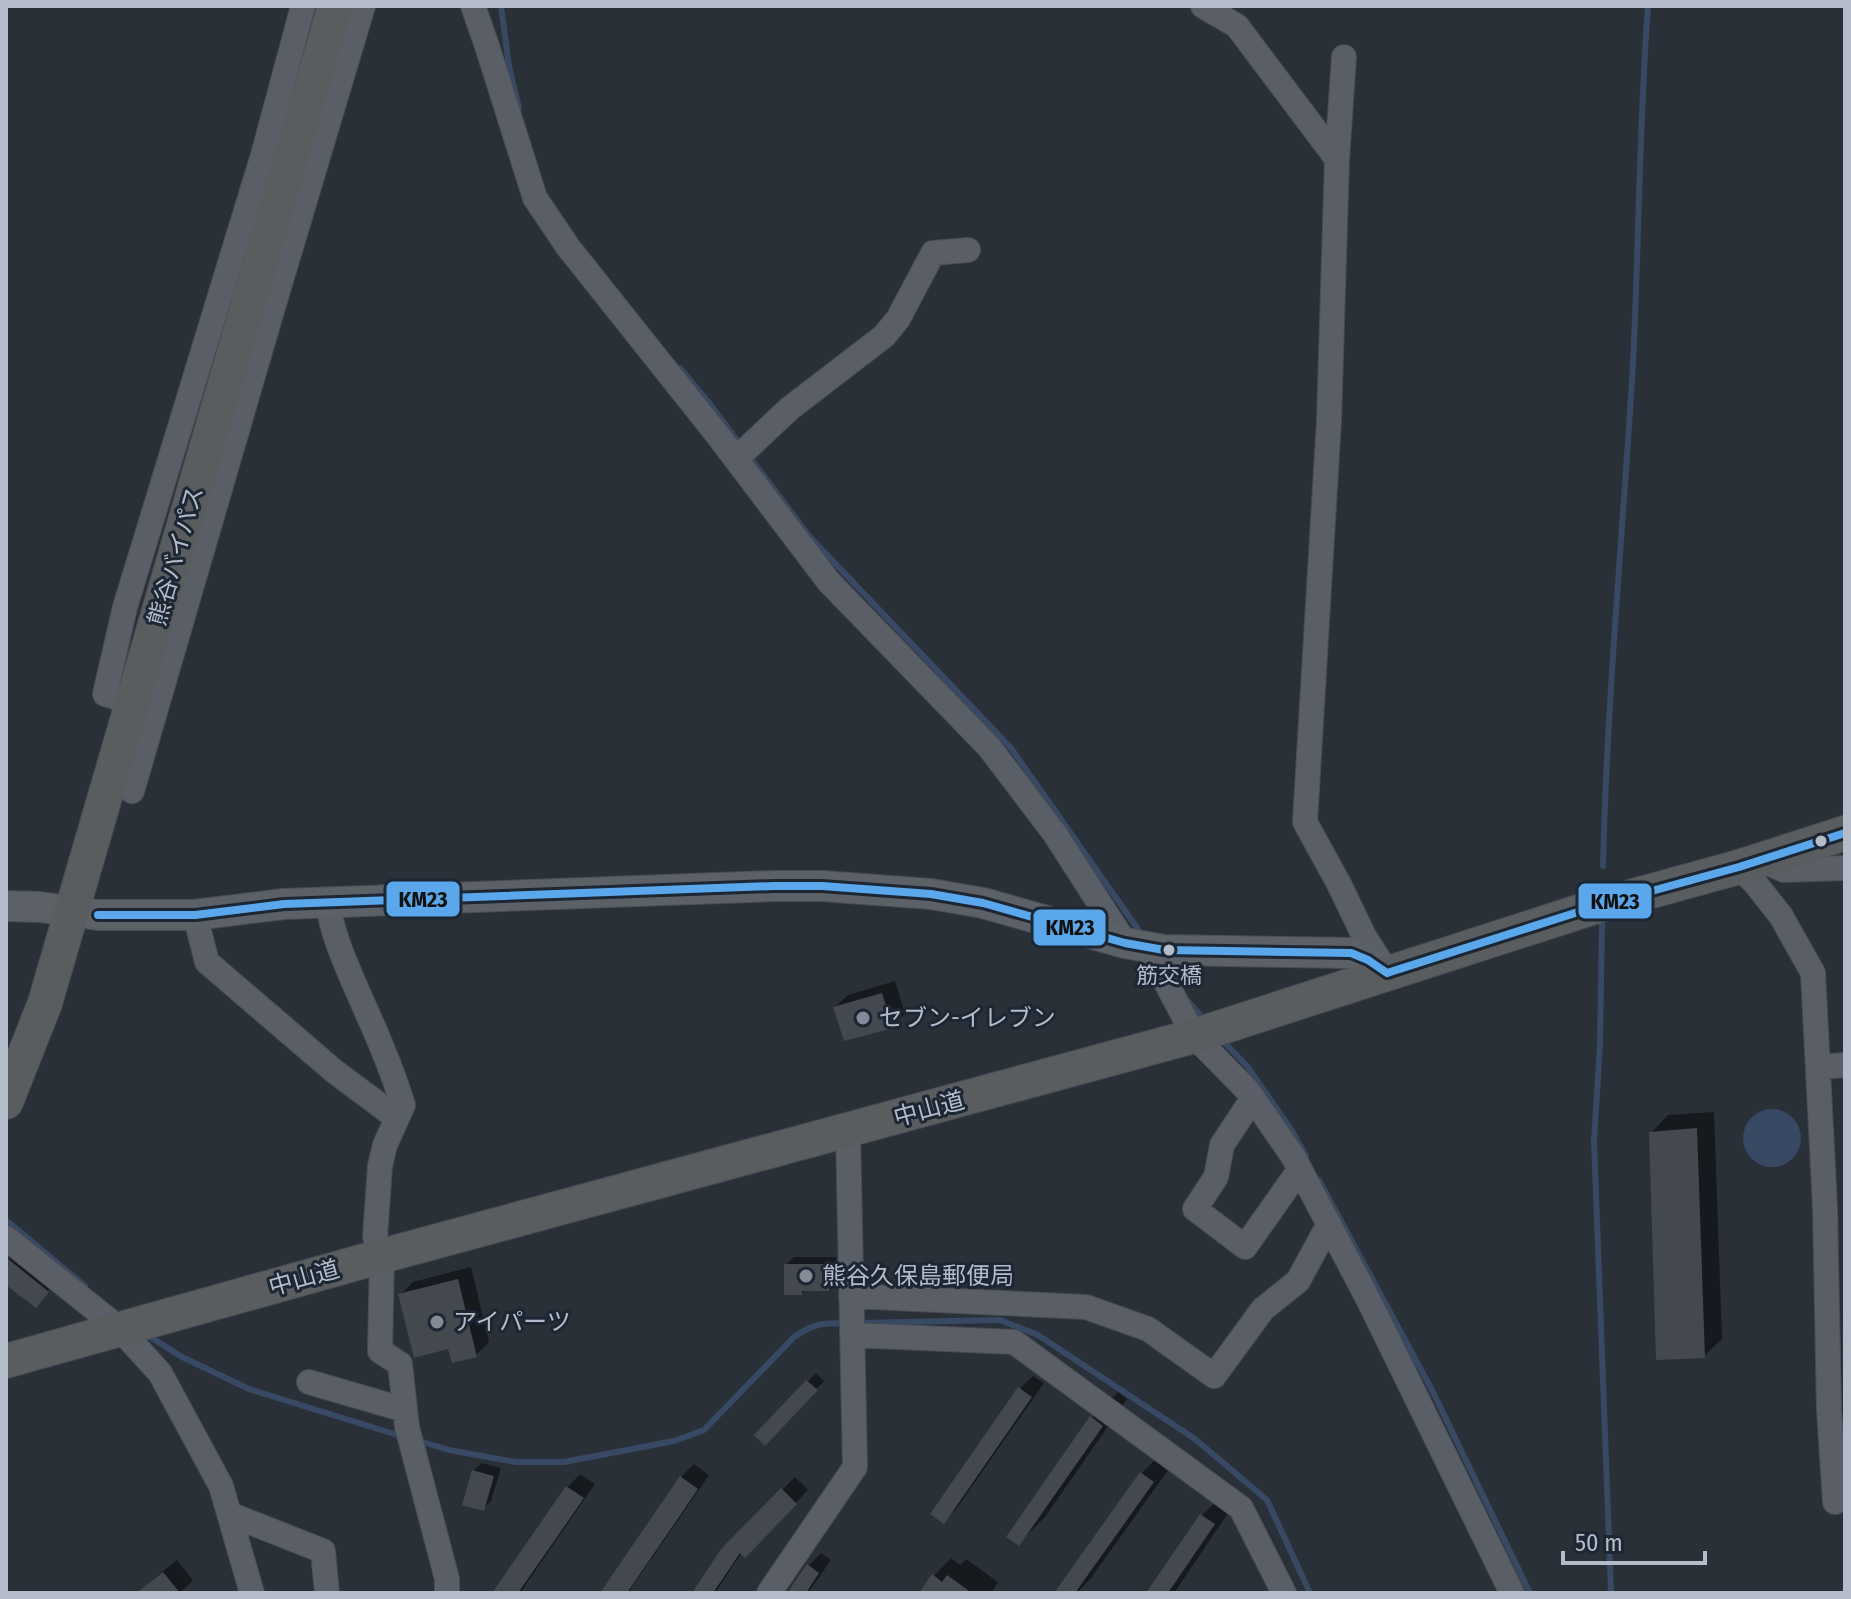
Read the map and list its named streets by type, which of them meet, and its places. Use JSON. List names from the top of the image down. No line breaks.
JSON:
{"streets":{"highway":["熊谷バイパス","中山道"]},"places":["筋交橋","セブン-イレブン","熊谷久保島郵便局","アイパーツ"],"lines":["transit line KM23"],"scale_bar":"50 m"}
